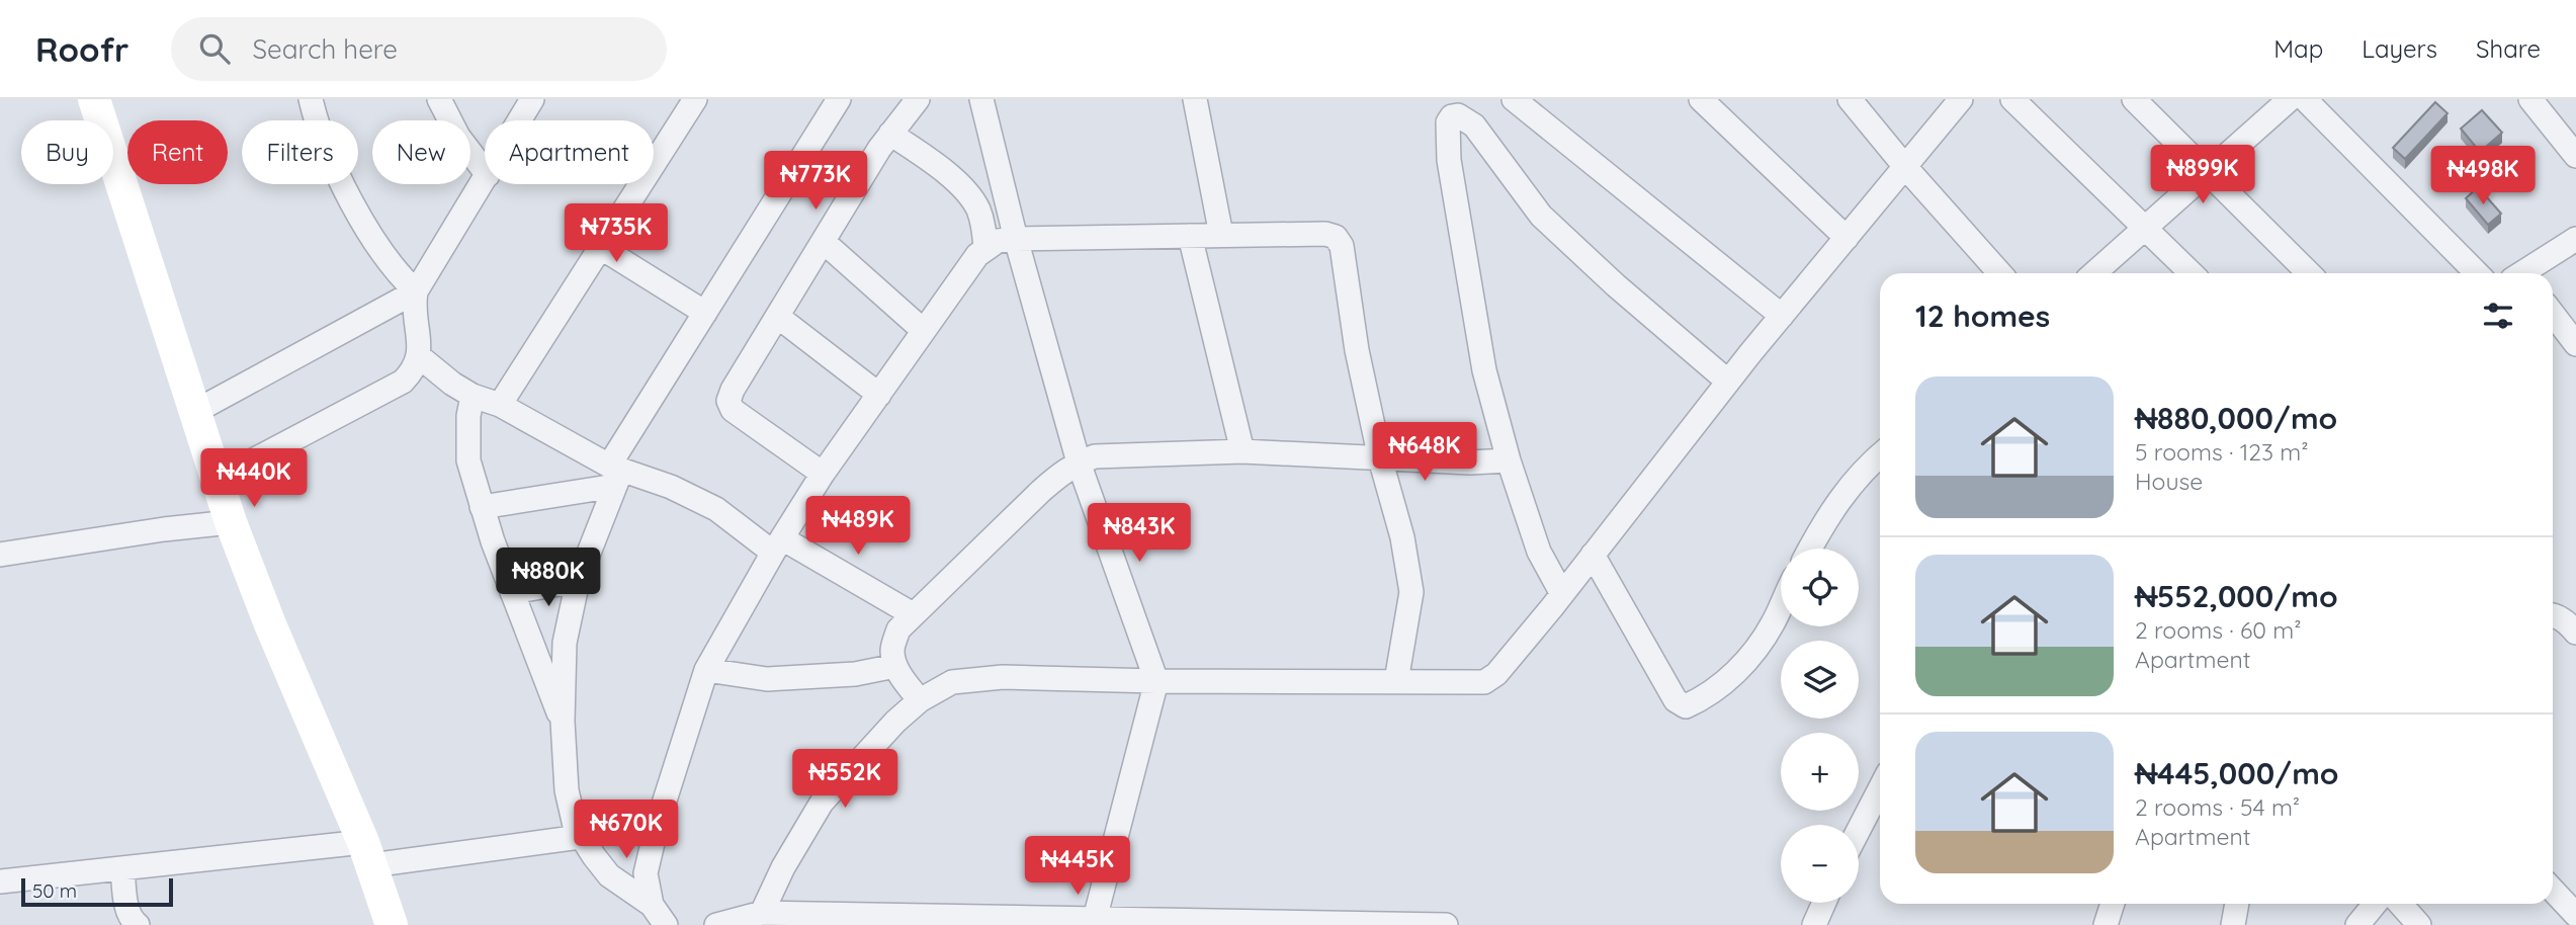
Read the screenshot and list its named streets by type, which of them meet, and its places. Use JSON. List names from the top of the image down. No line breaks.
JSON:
{"scale_bar":"50 m","page":{"header":"Roofr","search":"Search here","nav":["Map","Layers","Share"],"chip":["Buy","Rent","Filters","New","Apartment"],"price":["₦899K","₦498K","₦773K","₦735K","₦648K","₦440K","₦489K","₦843K","₦880K","₦552K","₦670K","₦445K"],"heading":"12 homes","list":[{"name":"₦880,000/mo","note":"5 rooms · 123 m² · House"},{"name":"₦552,000/mo","note":"2 rooms · 60 m² · Apartment"},{"name":"₦445,000/mo","note":"2 rooms · 54 m² · Apartment"}],"map_buttons":["+","−"],"scale":"50 m"}}
